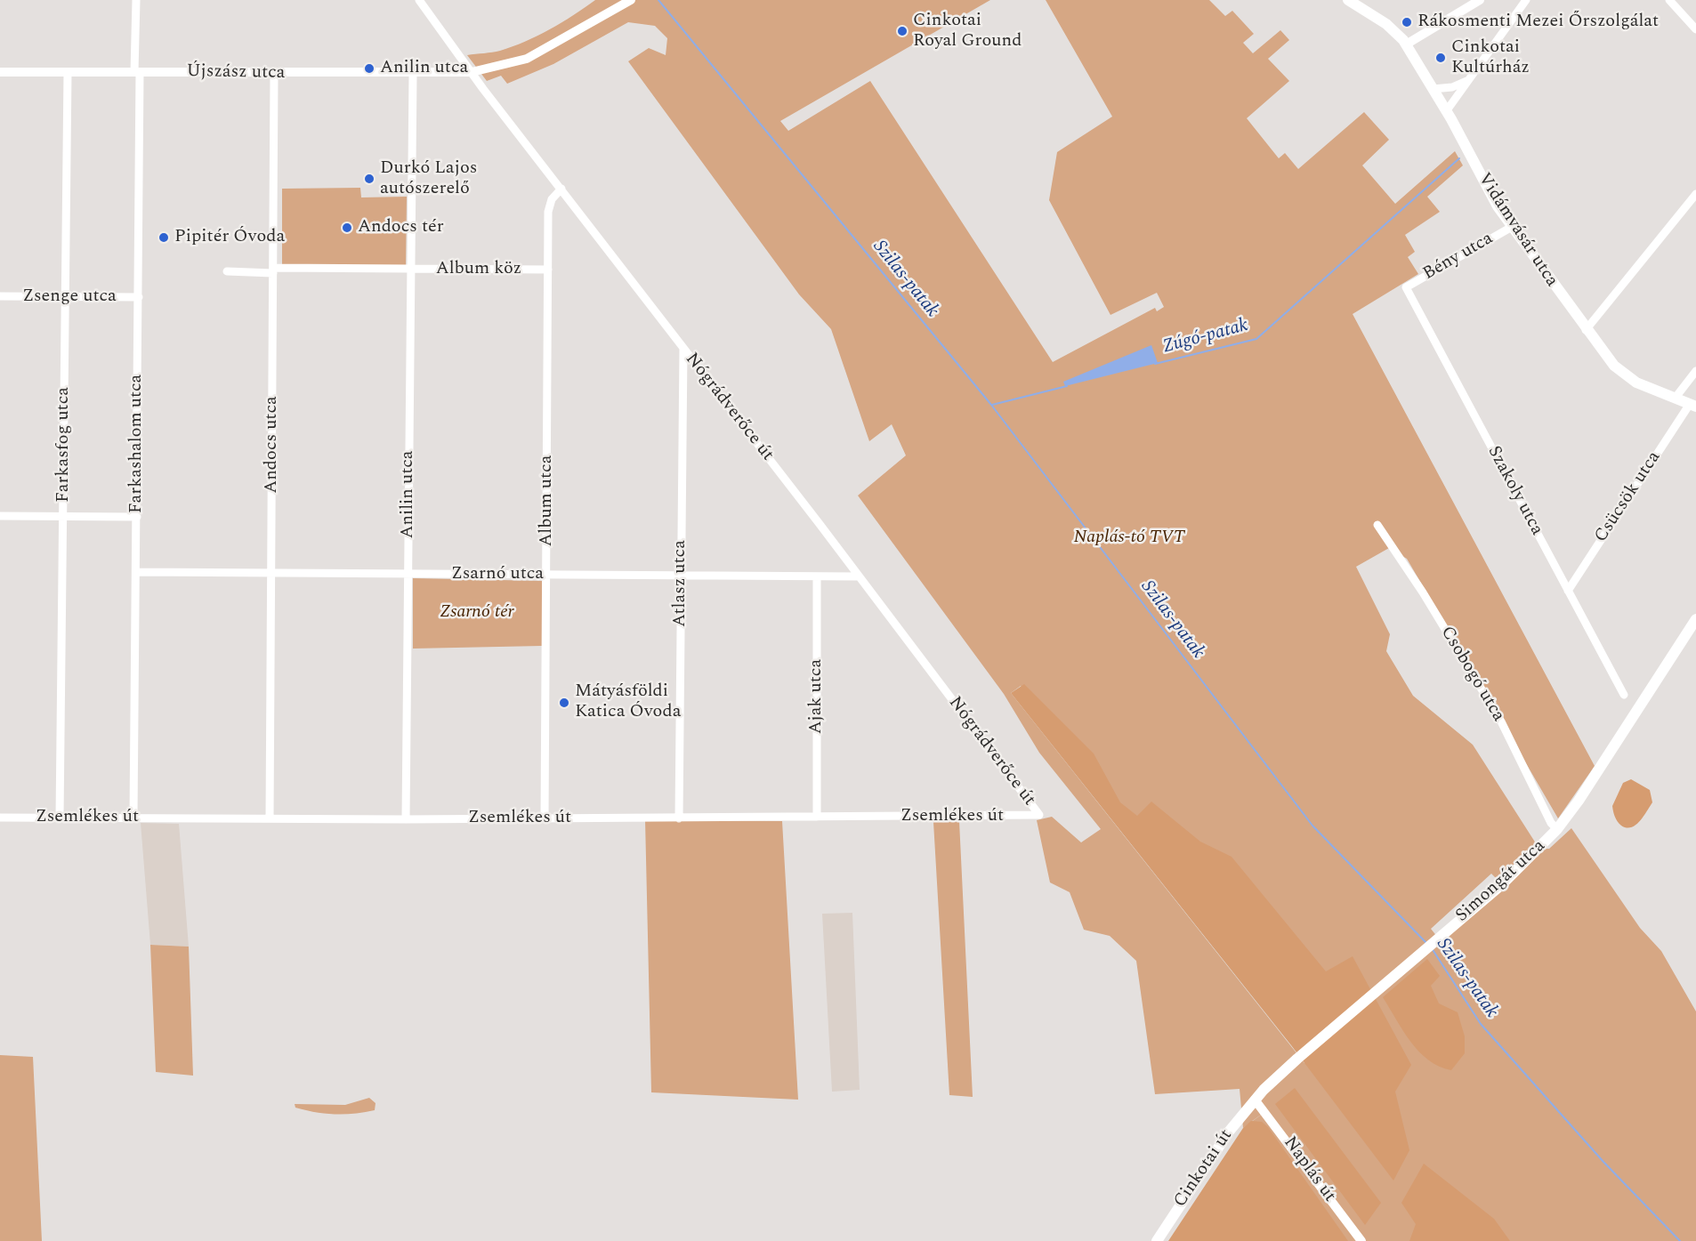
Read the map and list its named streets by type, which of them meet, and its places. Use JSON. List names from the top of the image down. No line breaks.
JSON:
{"streets":{"main road":["Vidámvásár utca","Simongát utca","Cinkotai út"],"street":["Újszász utca","Bény utca","Album köz","Zsenge utca","Nógrádverőce út","Farkashalom utca","Farkasfog utca","Andocs utca","Szakoly utca","Anilin utca","Csücsök utca","Album utca","Zsarnó utca","Atlasz utca","Csobogó utca","Ajak utca","Zsemlékes út","Naplás út"]},"crossings":[["Újszász utca","Nógrádverőce út"],["Újszász utca","Farkashalom utca"],["Újszász utca","Farkasfog utca"],["Újszász utca","Andocs utca"],["Újszász utca","Anilin utca"],["Vidámvásár utca","Bény utca"],["Vidámvásár utca","Csücsök utca"],["Bény utca","Szakoly utca"],["Album köz","Anilin utca"],["Album köz","Album utca"],["Zsenge utca","Farkashalom utca"],["Zsenge utca","Farkasfog utca"],["Nógrádverőce út","Album utca"],["Nógrádverőce út","Zsarnó utca"],["Nógrádverőce út","Atlasz utca"],["Nógrádverőce út","Zsemlékes út"],["Farkashalom utca","Zsarnó utca"],["Farkashalom utca","Zsemlékes út"],["Farkasfog utca","Zsemlékes út"],["Andocs utca","Zsarnó utca"],["Andocs utca","Zsemlékes út"],["Szakoly utca","Csücsök utca"],["Anilin utca","Zsarnó utca"],["Anilin utca","Zsemlékes út"],["Album utca","Zsarnó utca"],["Album utca","Zsemlékes út"],["Zsarnó utca","Atlasz utca"],["Zsarnó utca","Ajak utca"],["Atlasz utca","Zsemlékes út"],["Csobogó utca","Simongát utca"],["Ajak utca","Zsemlékes út"],["Simongát utca","Cinkotai út"],["Simongát utca","Naplás út"],["Cinkotai út","Naplás út"]],"water":["Szilas-patak","Zúgó-patak"],"parks":["Naplás-tó TVT","Zsarnó tér"],"places":["Rákosmenti Mezei Őrszolgálat","Cinkotai Royal Ground","Cinkotai Kultúrház","Anilin utca","Durkó Lajos autószerelő","Andocs tér","Pipitér Óvoda","Mátyásföldi Katica Óvoda"]}
